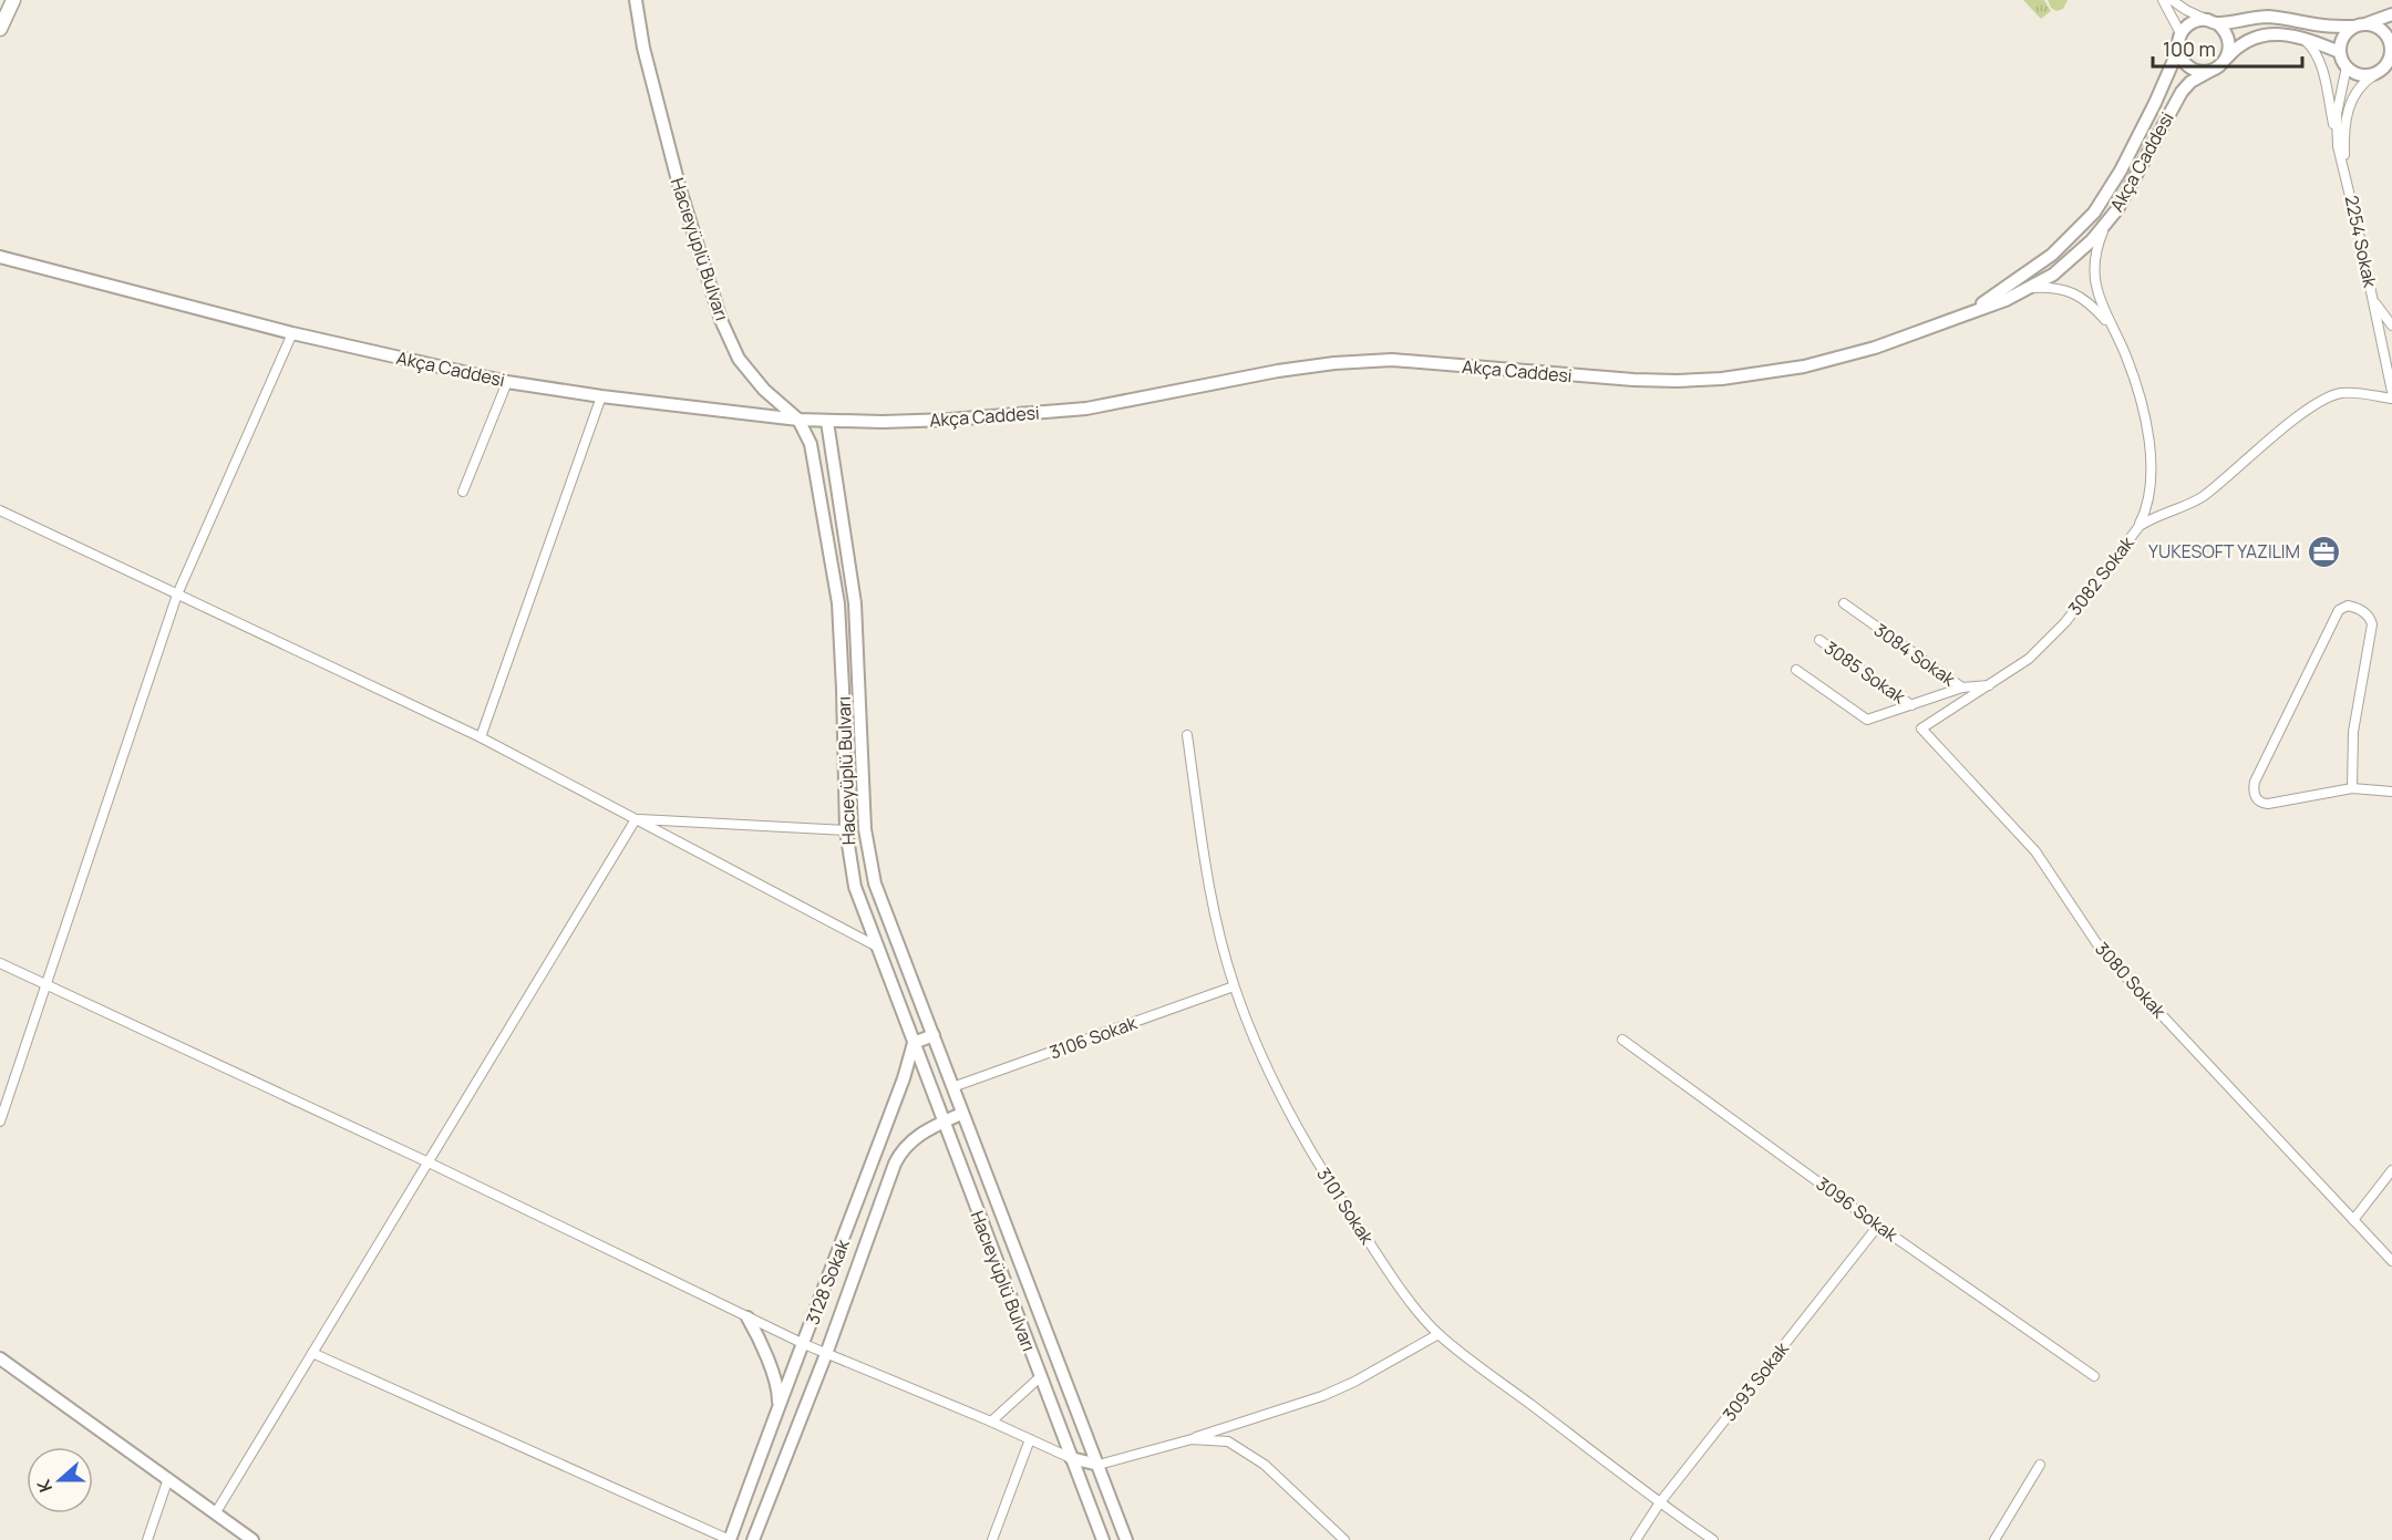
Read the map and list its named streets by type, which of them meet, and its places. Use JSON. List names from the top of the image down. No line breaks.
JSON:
{"streets":{"street":["Akça Caddesi","2254 Sokak","Hacıeyüplü Bulvarı","3082 Sokak","3084 Sokak","3085 Sokak","3080 Sokak","3106 Sokak","3101 Sokak","3096 Sokak","3128 Sokak","3093 Sokak"]},"crossings":[["Akça Caddesi","2254 Sokak"],["Akça Caddesi","Hacıeyüplü Bulvarı"],["Hacıeyüplü Bulvarı","3106 Sokak"],["Hacıeyüplü Bulvarı","3128 Sokak"],["3082 Sokak","3084 Sokak"],["3082 Sokak","3080 Sokak"],["3106 Sokak","3101 Sokak"],["3101 Sokak","3093 Sokak"],["3096 Sokak","3093 Sokak"]],"places":{"office":["YUKESOFT YAZILIM"]},"scale_bar":"100 m","north":"left"}
